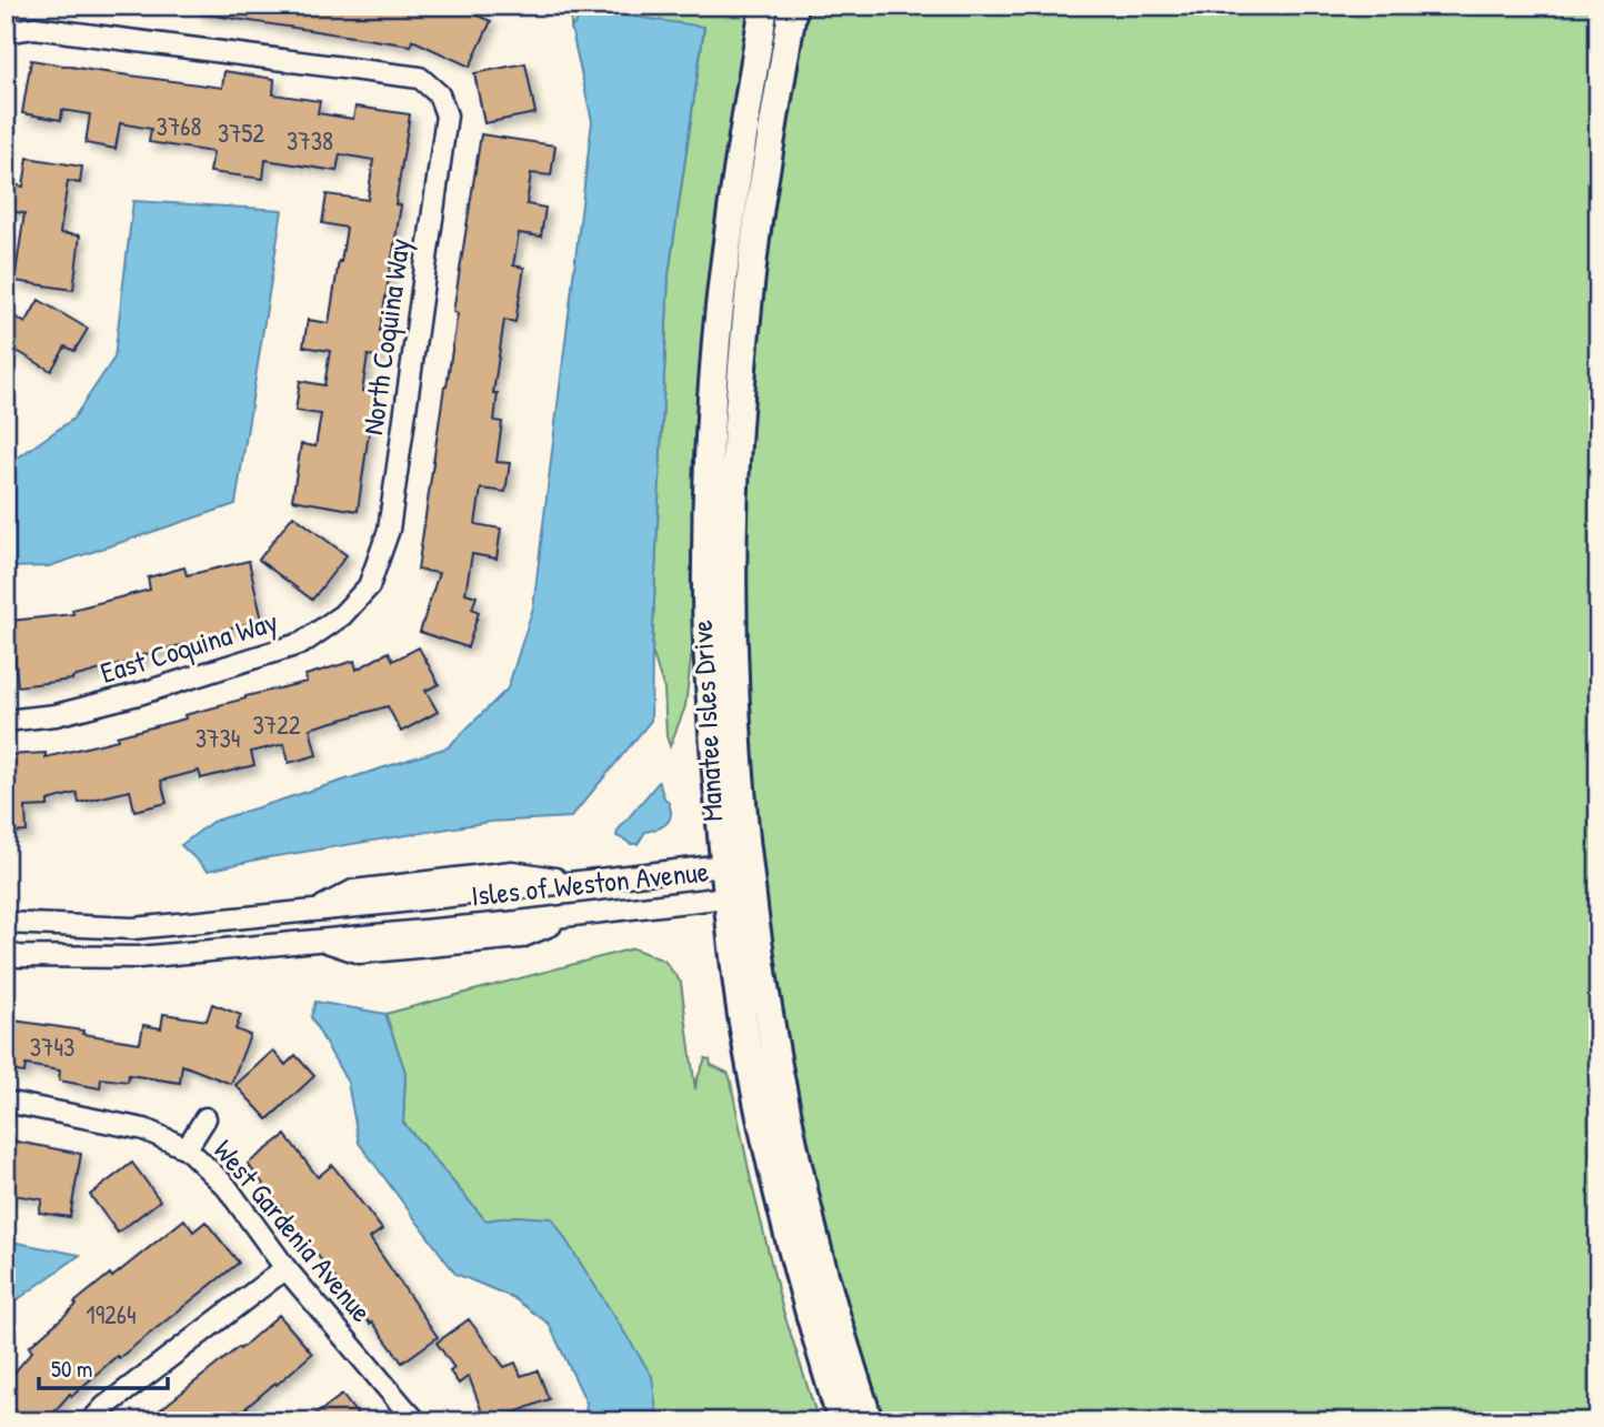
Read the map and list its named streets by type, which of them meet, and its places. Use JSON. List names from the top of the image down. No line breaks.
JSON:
{"streets":{"street":["North Coquina Way","East Coquina Way","Manatee Isles Drive","Isles of Weston Avenue","West Gardenia Avenue"]},"crossings":[["North Coquina Way","East Coquina Way"],["Manatee Isles Drive","Isles of Weston Avenue"]],"house_numbers":["3768","3752","3738","3722","3734","3743","19264"],"scale_bar":"50 m"}
